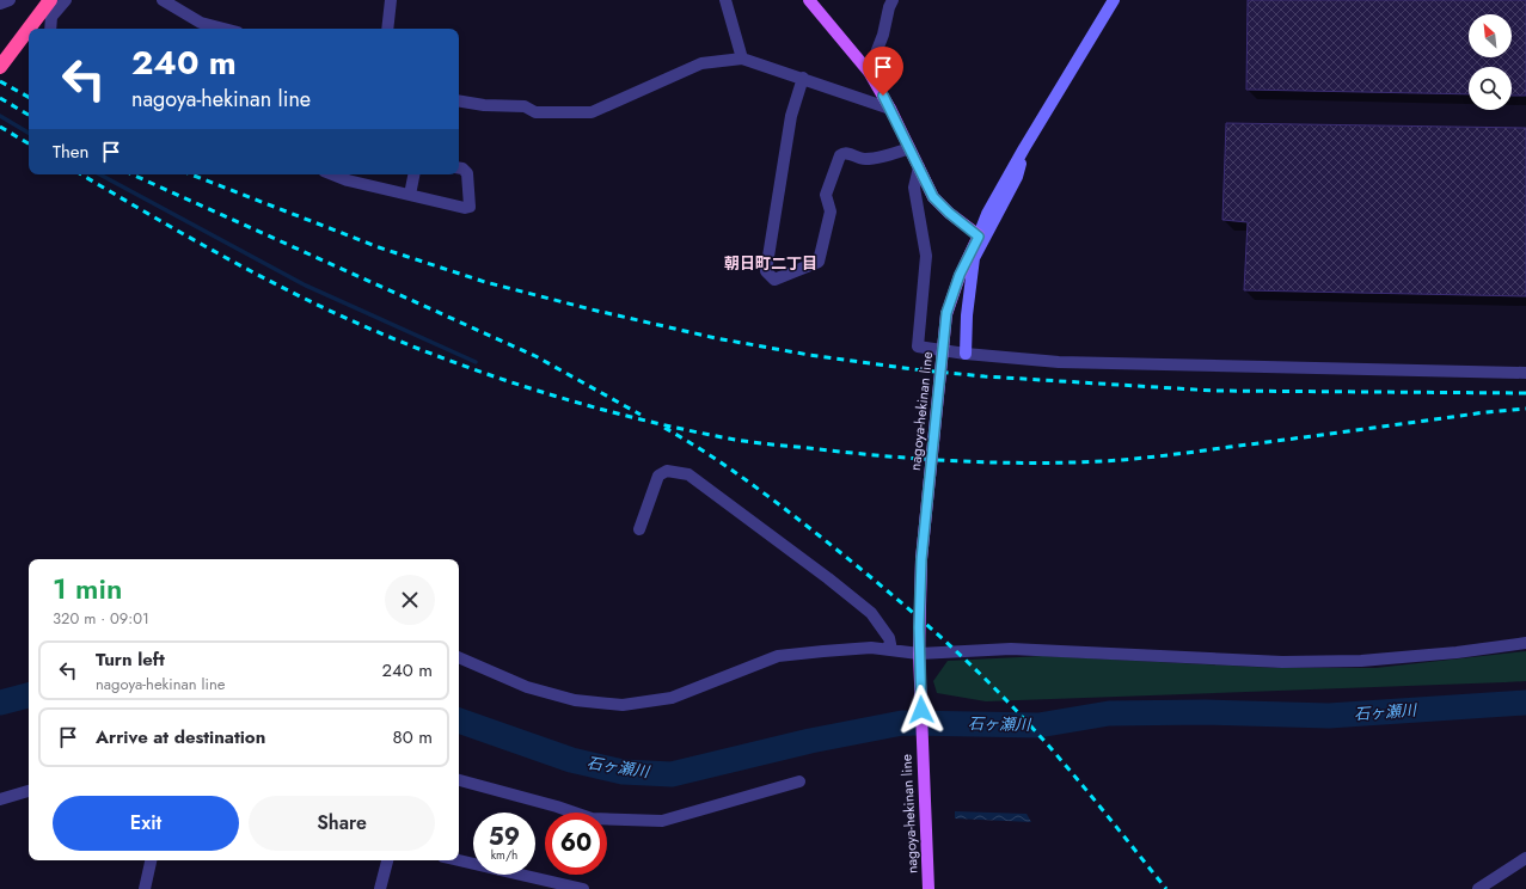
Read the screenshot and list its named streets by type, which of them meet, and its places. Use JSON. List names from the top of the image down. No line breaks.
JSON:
{"streets":{"main road":["nagoya-hekinan line"]},"districts":["朝日町二丁目"],"water":["石ヶ瀬川"],"north":"top left","page":{"turn":["240 m","nagoya-hekinan line"],"then":"Then","heading":["1 min","320 m · 09:01"],"list":[{"name":"Turn left","note":"nagoya-hekinan line","value":"240 m"},{"name":"Arrive at destination","value":"80 m"}],"buttons":["Exit","Share"],"speed":"59 km/h","limit":"60"}}
